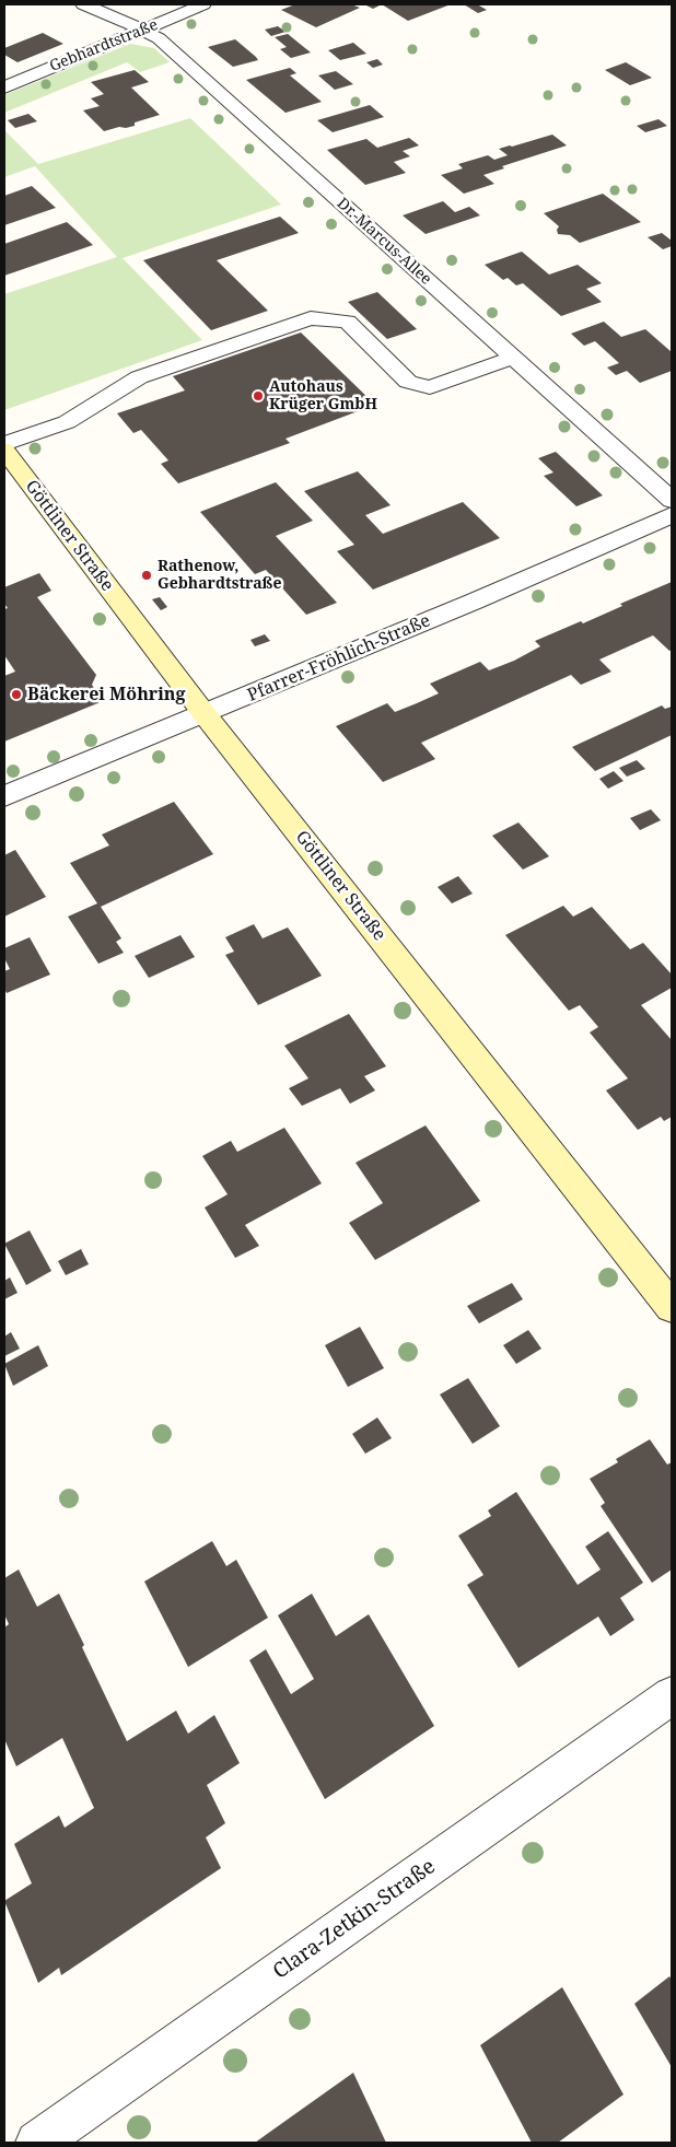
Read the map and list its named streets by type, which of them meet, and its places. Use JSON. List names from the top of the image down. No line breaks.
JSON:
{"streets":{"street":["Gebhardtstraße","Dr.-Marcus-Allee","Göttliner Straße","Pfarrer-Fröhlich-Straße","Clara-Zetkin-Straße"]},"crossings":[["Gebhardtstraße","Dr.-Marcus-Allee"],["Göttliner Straße","Pfarrer-Fröhlich-Straße"]],"places":["Autohaus Krüger GmbH","Rathenow, Gebhardtstraße","Bäckerei Möhring"]}
